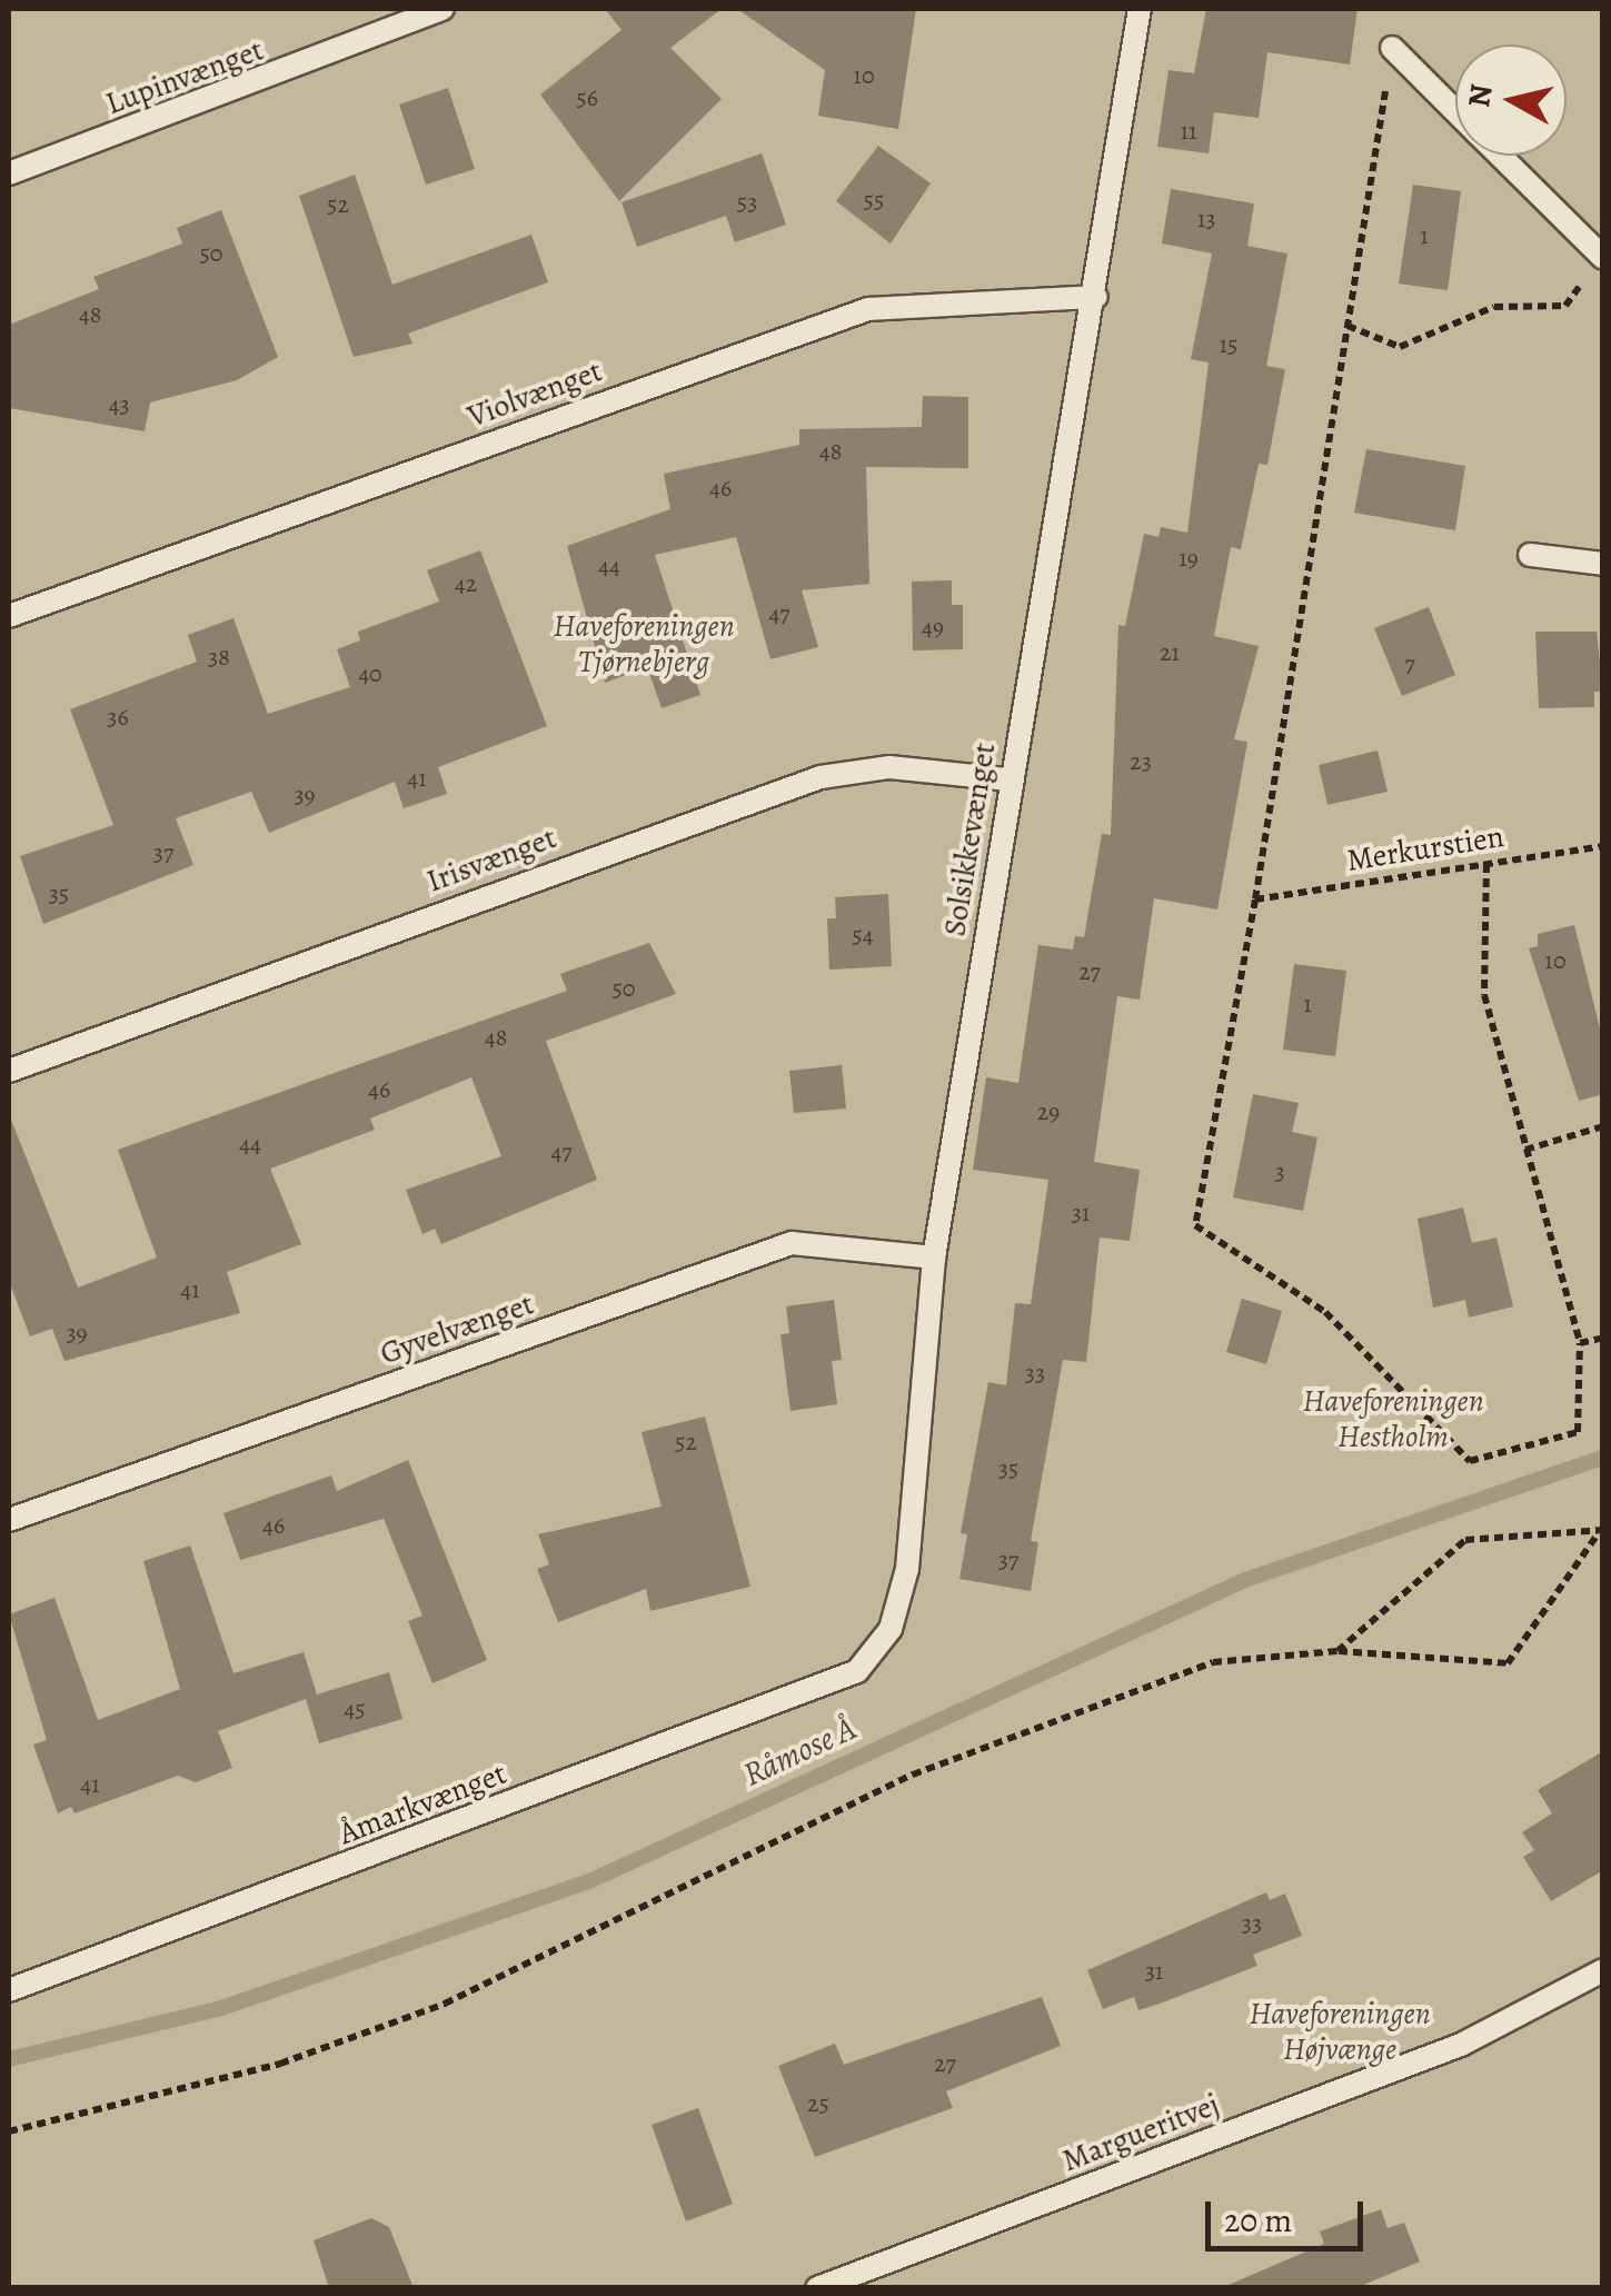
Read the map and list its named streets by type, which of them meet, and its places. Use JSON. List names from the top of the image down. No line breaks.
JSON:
{"streets":{"lane":["Lupinvænget","Violvænget","Solsikkevænget","Irisvænget","Gyvelvænget","Åmarkvænget","Margueritvej"],"path":["Merkurstien"]},"crossings":[["Violvænget","Solsikkevænget"],["Solsikkevænget","Irisvænget"],["Solsikkevænget","Gyvelvænget"],["Solsikkevænget","Åmarkvænget"]],"water":["Råmose Å"],"parks":["Haveforeningen Tjørnebjerg","Haveforeningen Hestholm","Haveforeningen Højvænge"],"house_numbers":["10","56","11","55","53","52","13","1","50","48","15","43","48","46","19","44","42","47","49","21","38","7","40","36","23","41","39","37","35","54","10","27","50","1","48","46","29","44","47","3","31","41","39","33","52","35","46","37","45","41","33","31","27","25"],"scale_bar":"20 m","north":"left"}
